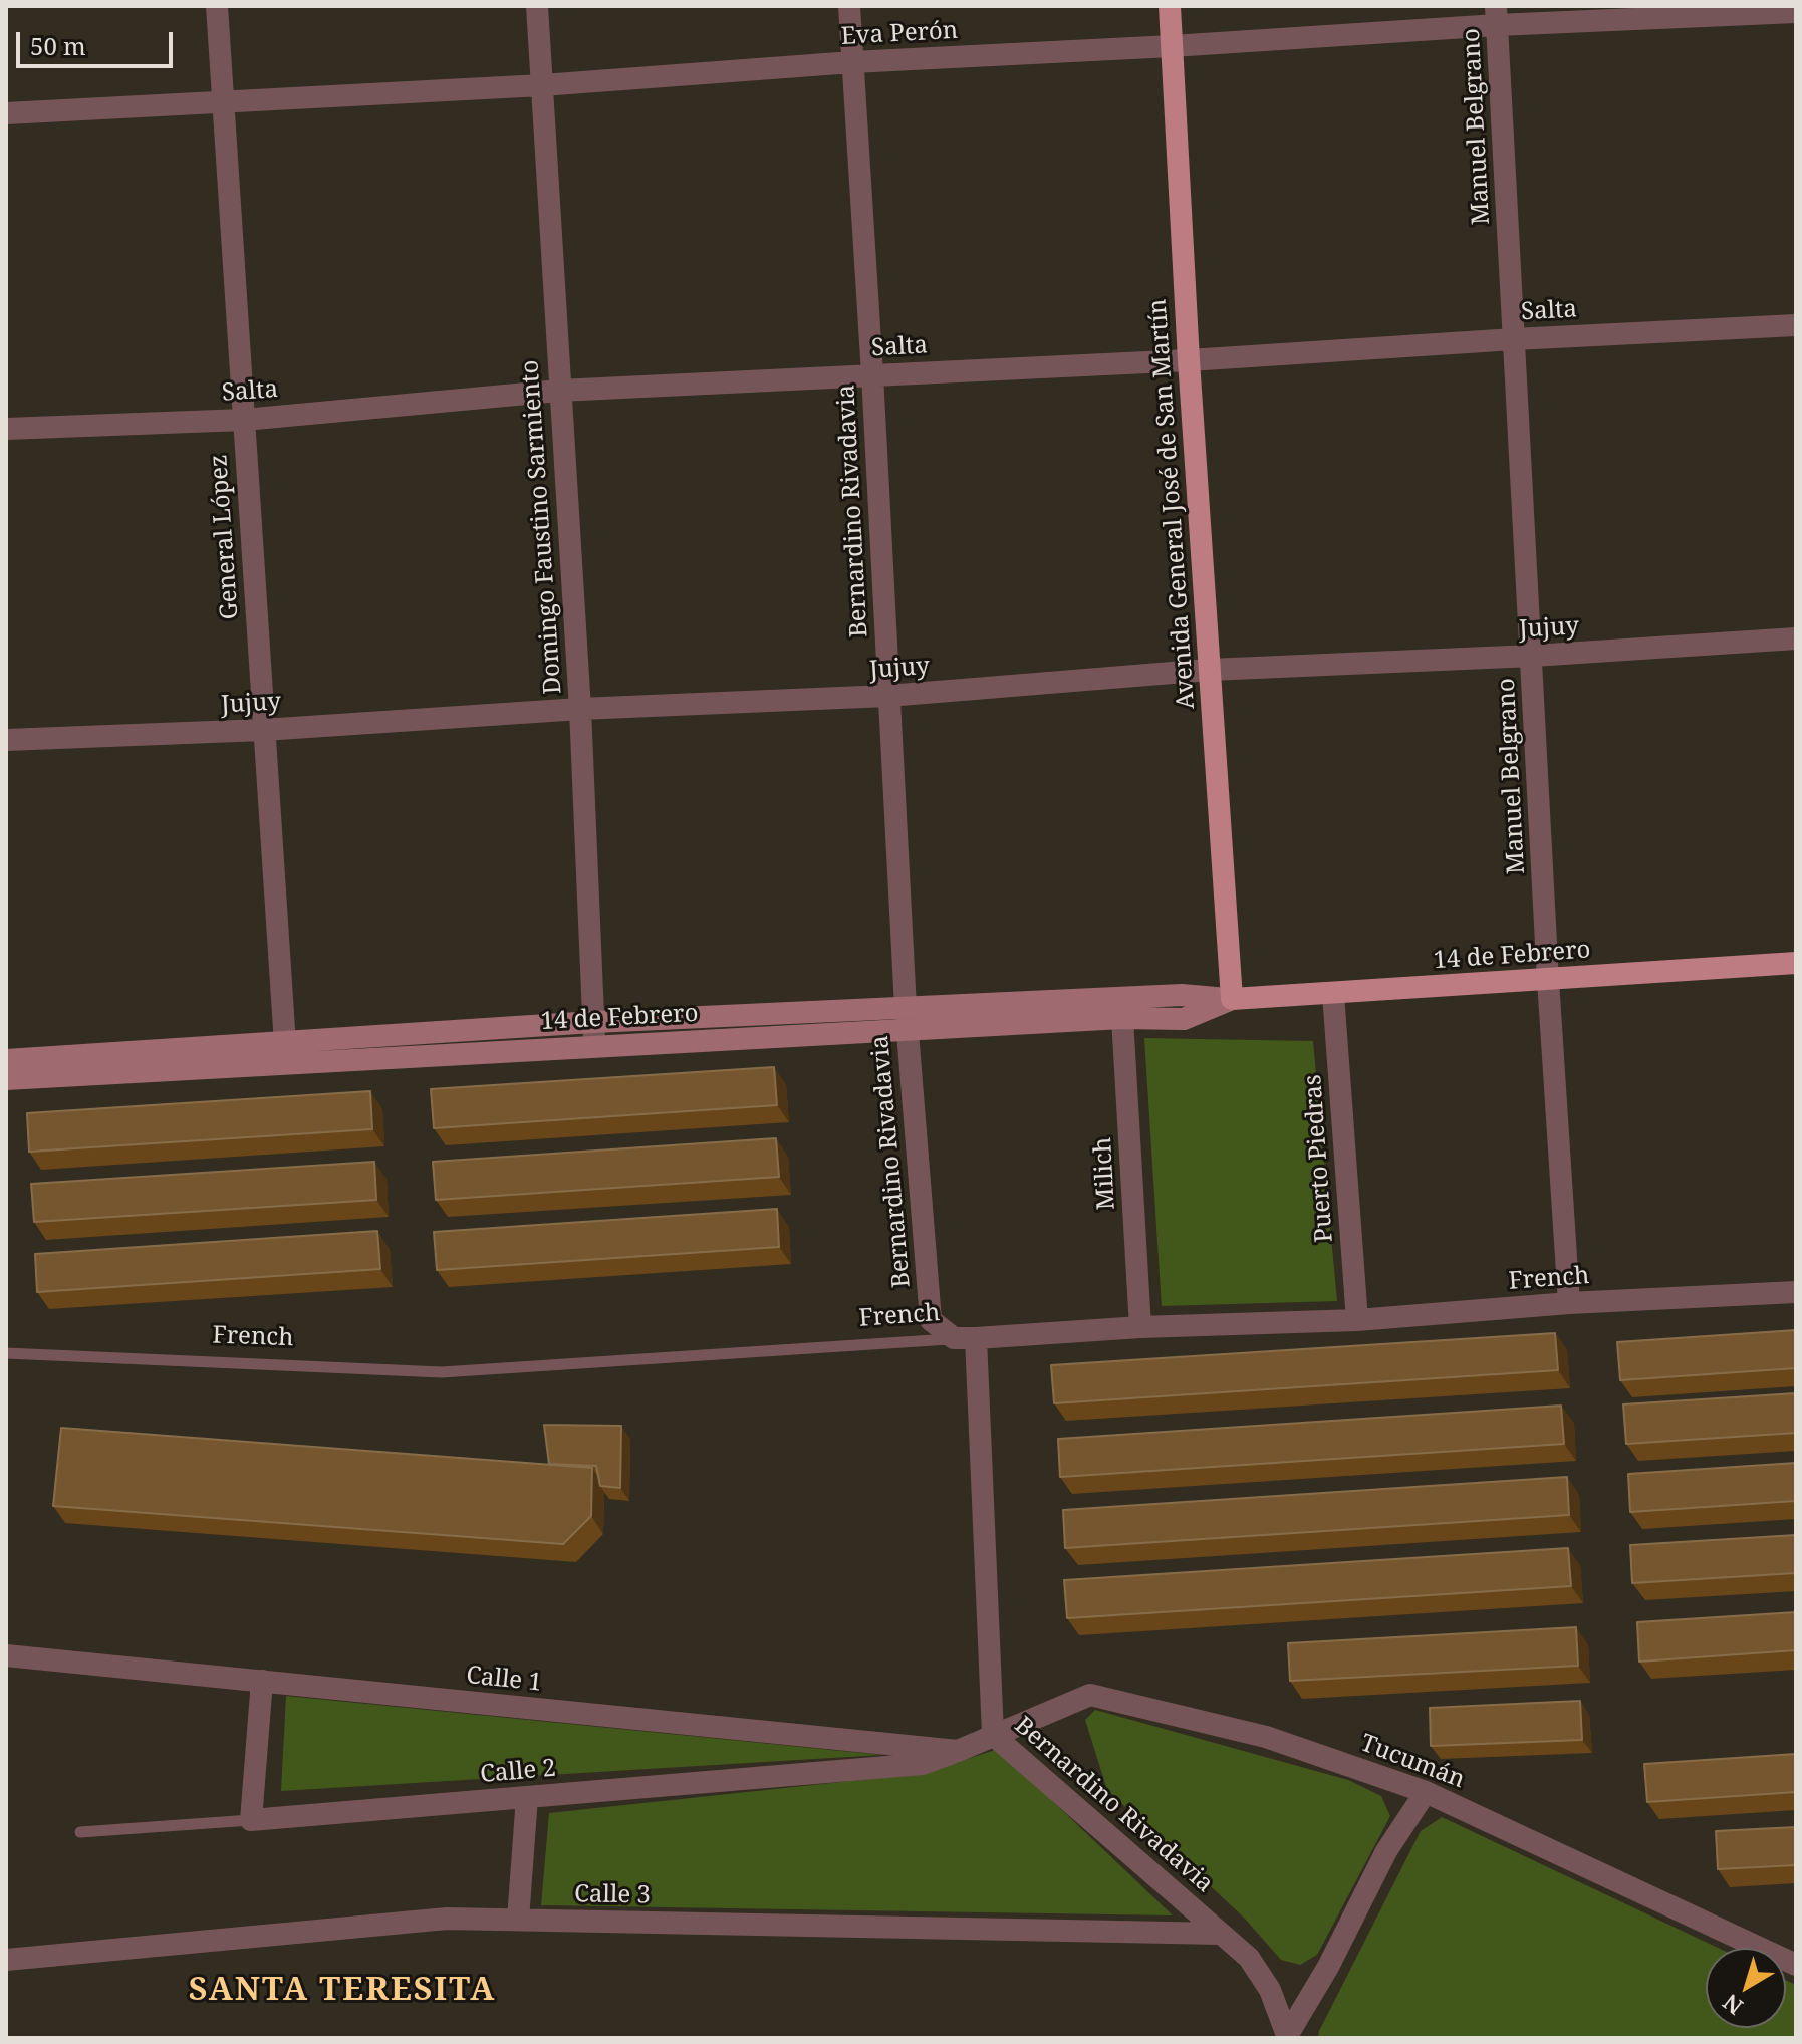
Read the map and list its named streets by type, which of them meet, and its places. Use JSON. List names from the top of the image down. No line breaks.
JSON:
{"streets":{"main road":["Avenida General José de San Martín","14 de Febrero"],"street":["Eva Perón","Manuel Belgrano","Salta","Bernardino Rivadavia","Domingo Faustino Sarmiento","General López","Jujuy","Puerto Piedras","Milich","French","Calle 1","Tucumán","Calle 2","Calle 3"]},"crossings":[["Eva Perón","Manuel Belgrano"],["Eva Perón","Avenida General José de San Martín"],["Eva Perón","Bernardino Rivadavia"],["Eva Perón","Domingo Faustino Sarmiento"],["Eva Perón","General López"],["Manuel Belgrano","Salta"],["Manuel Belgrano","Jujuy"],["Manuel Belgrano","14 de Febrero"],["Manuel Belgrano","French"],["Salta","Avenida General José de San Martín"],["Salta","Bernardino Rivadavia"],["Salta","Domingo Faustino Sarmiento"],["Salta","General López"],["Avenida General José de San Martín","Jujuy"],["Avenida General José de San Martín","14 de Febrero"],["Bernardino Rivadavia","Jujuy"],["Bernardino Rivadavia","14 de Febrero"],["Bernardino Rivadavia","French"],["Bernardino Rivadavia","Tucumán"],["Bernardino Rivadavia","Calle 3"],["Domingo Faustino Sarmiento","Jujuy"],["Domingo Faustino Sarmiento","14 de Febrero"],["General López","Jujuy"],["General López","14 de Febrero"],["14 de Febrero","Puerto Piedras"],["14 de Febrero","Milich"],["Puerto Piedras","French"],["Milich","French"],["Calle 1","Calle 2"]],"districts":["SANTA TERESITA"],"scale_bar":"50 m","north":"bottom left"}
